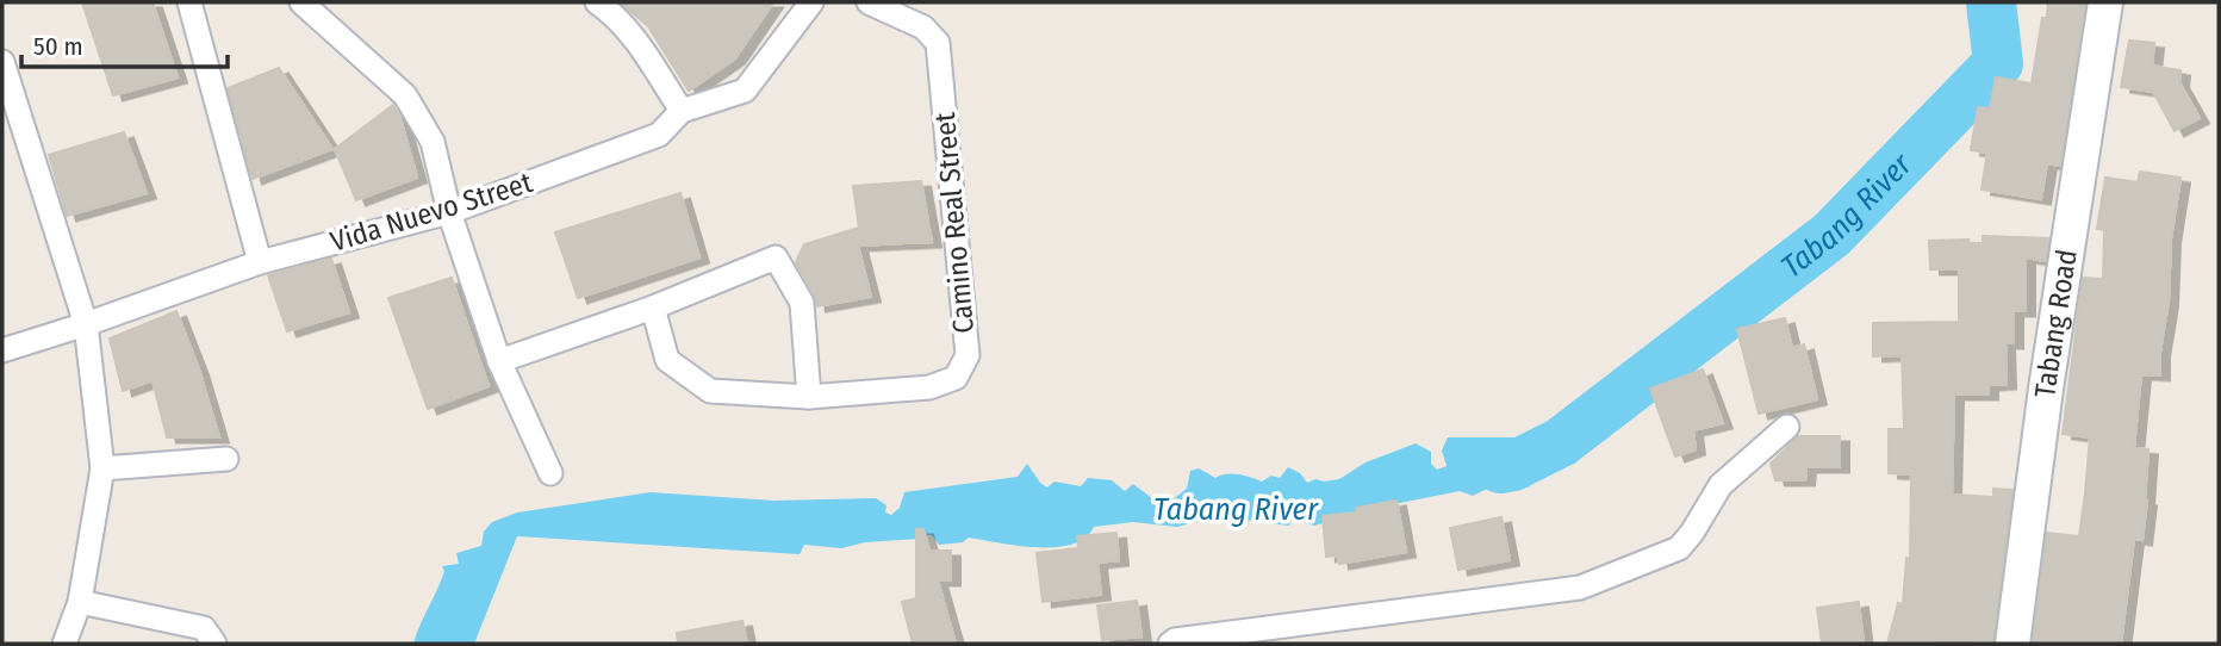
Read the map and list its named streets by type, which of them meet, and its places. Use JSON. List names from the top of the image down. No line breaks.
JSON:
{"streets":{"main road":["Tabang Road"],"street":["Vida Nuevo Street","Camino Real Street"]},"water":["Tabang River"],"scale_bar":"50 m"}
